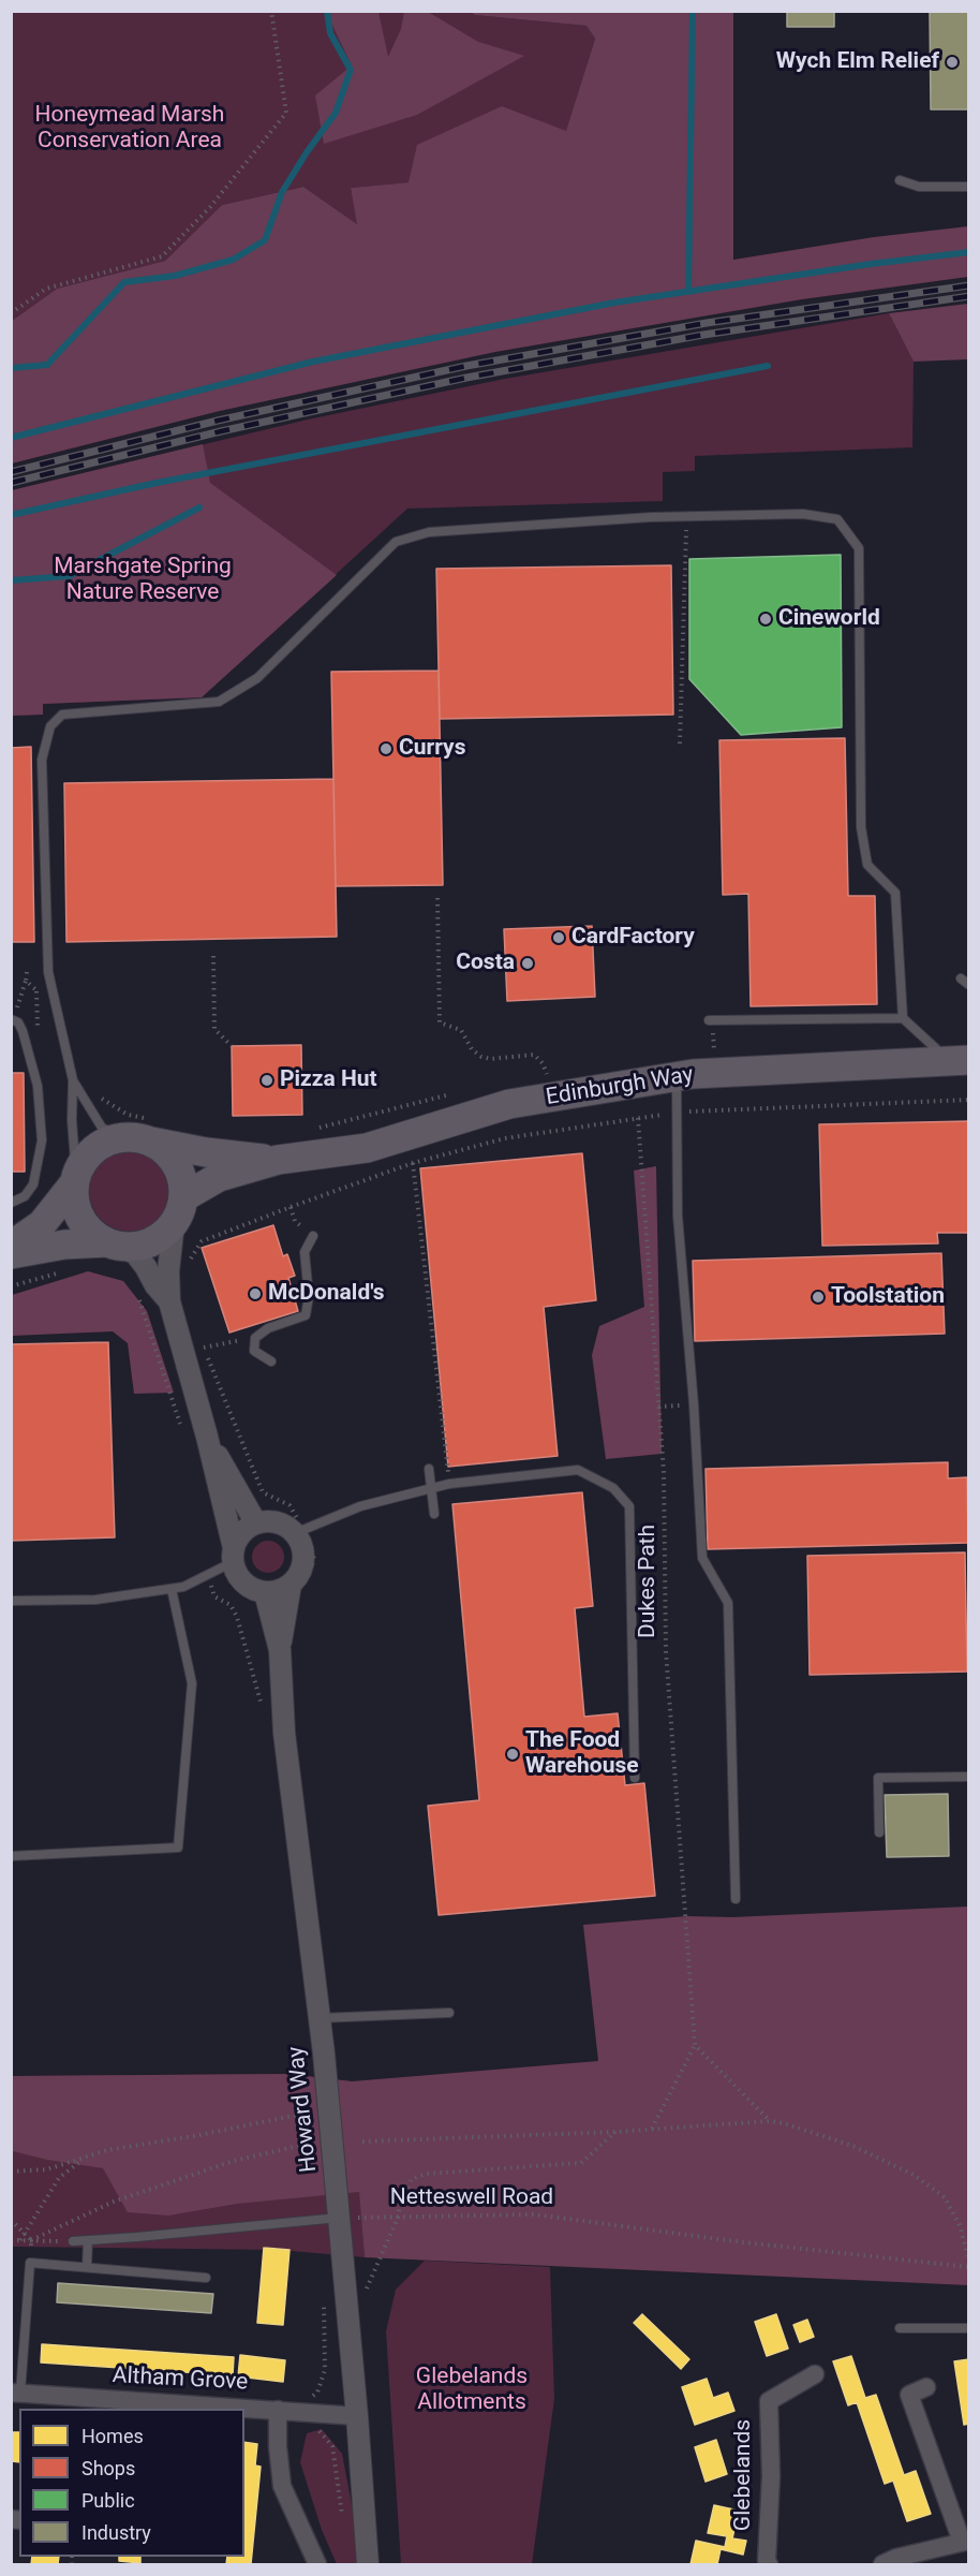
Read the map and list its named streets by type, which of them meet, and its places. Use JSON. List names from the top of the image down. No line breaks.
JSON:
{"streets":{"highway":["Edinburgh Way"],"street":["Howard Way","Altham Grove","Glebelands"],"path":["Dukes Path","Netteswell Road"]},"crossings":[["Howard Way","Netteswell Road"],["Howard Way","Altham Grove"]],"parks":["Honeymead Marsh Conservation Area","Marshgate Spring Nature Reserve","Glebelands Allotments"],"places":["Wych Elm Relief","Cineworld","Currys","CardFactory","Costa","Pizza Hut","McDonald's","Toolstation","The Food Warehouse"],"legend":["Homes","Shops","Public","Industry"]}
